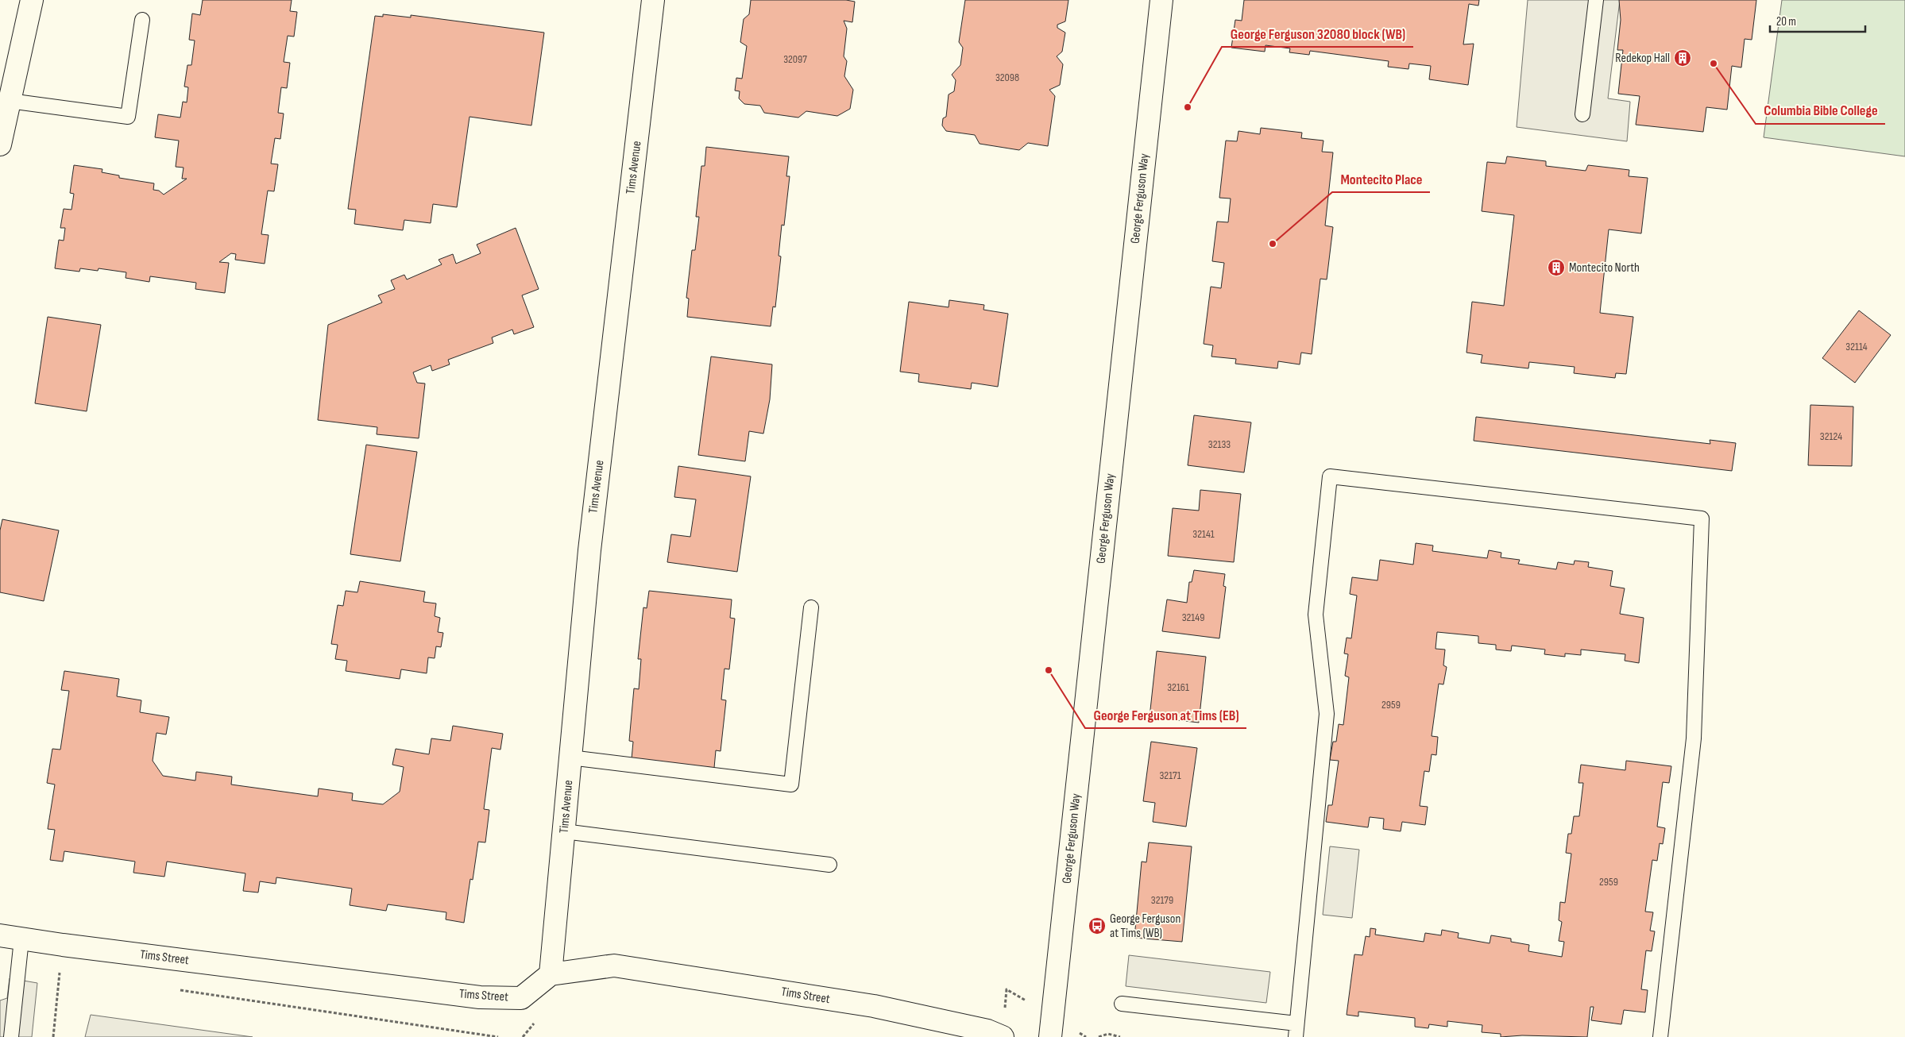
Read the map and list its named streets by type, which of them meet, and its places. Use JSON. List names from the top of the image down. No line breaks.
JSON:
{"streets":{"street":["Tims Avenue","George Ferguson Way","Tims Street"]},"crossings":[["Tims Avenue","Tims Street"]],"places":{"building":["Redekop Hall","Montecito North"],"other":["Columbia Bible College","George Ferguson 32080 block (WB)","Montecito Place","George Ferguson at Tims (EB)"],"bus stop":["George Ferguson at Tims (WB)"]},"house_numbers":["32097","32098","32114","32124","32133","32141","32149","32161","2959","32171","2959","32179"],"scale_bar":"20 m"}
